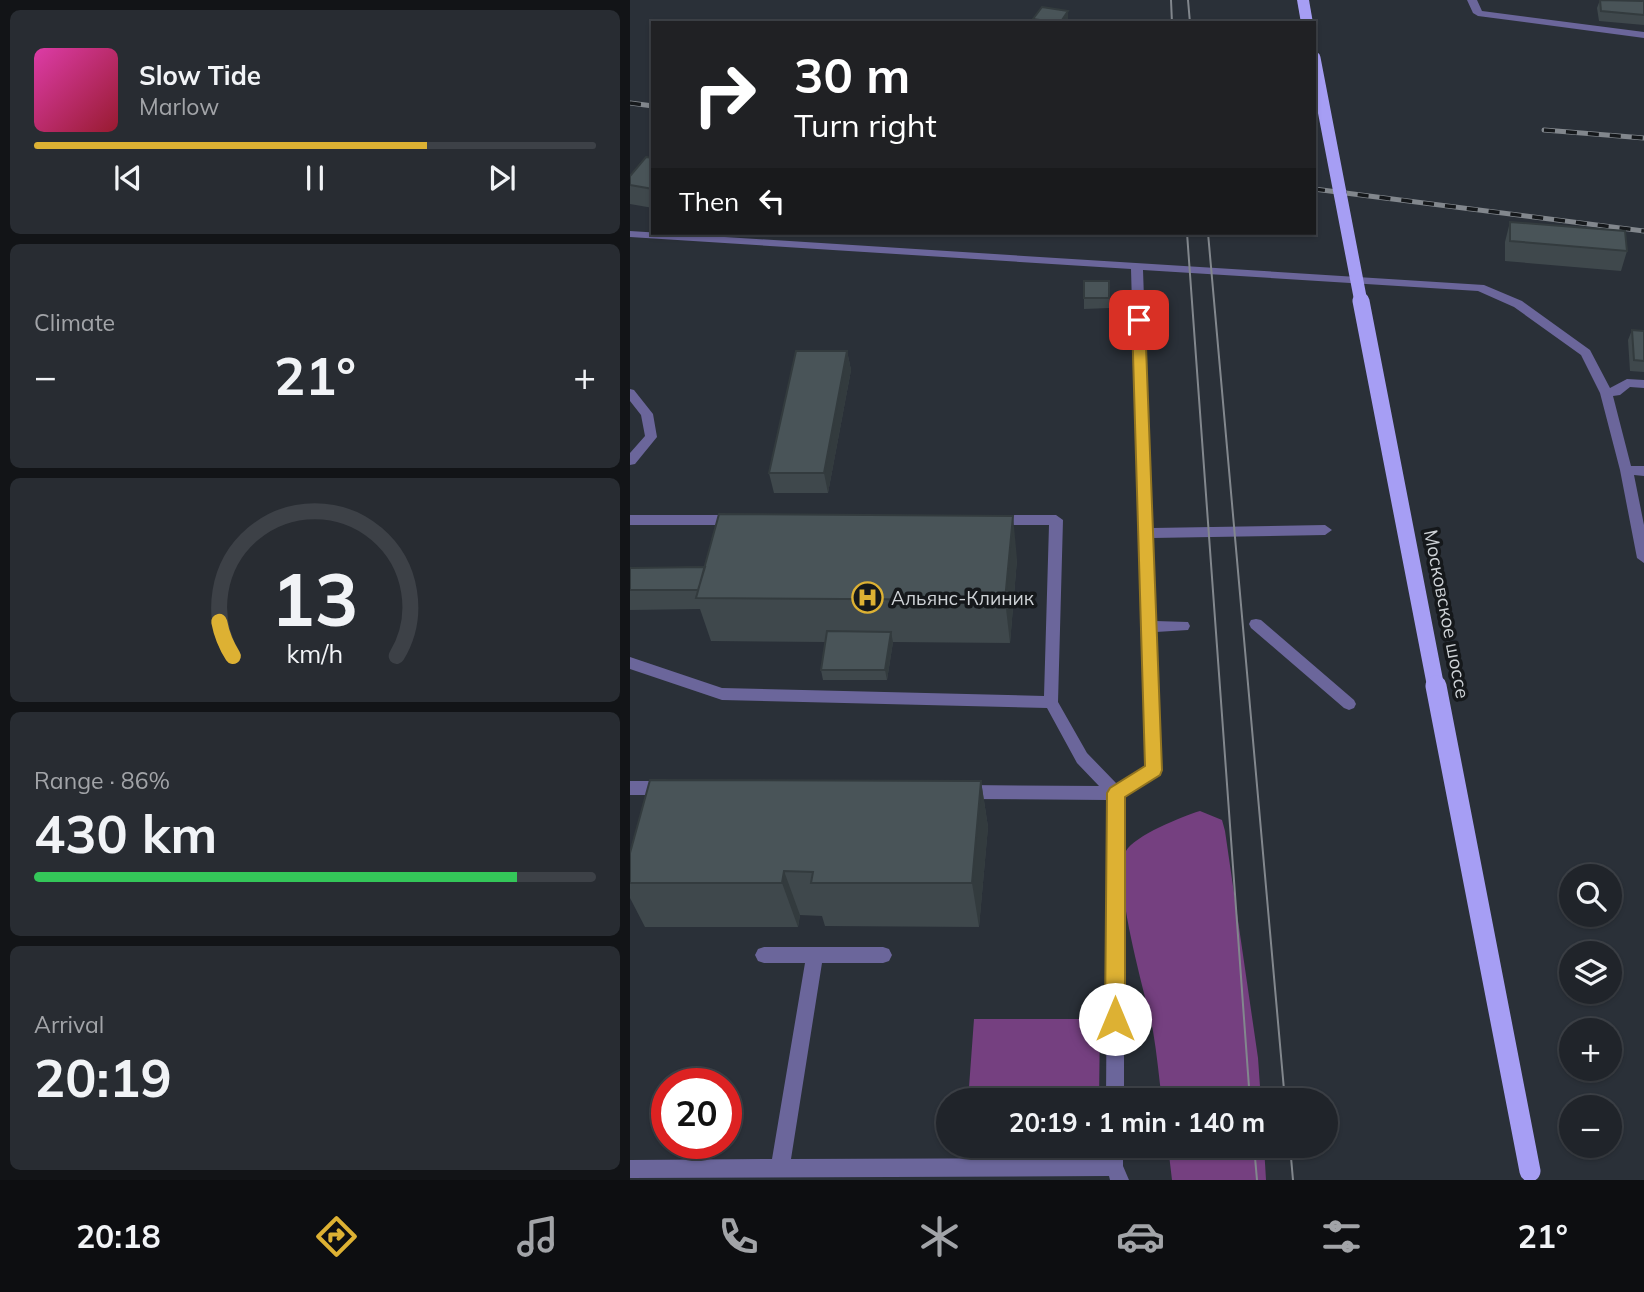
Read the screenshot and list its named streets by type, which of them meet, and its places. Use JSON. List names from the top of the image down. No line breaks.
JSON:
{"streets":{"main road":["Московское шоссе"]},"places":{"hospital":["Альянс-Клиник"]},"page":{"turn":["30 m","Turn right"],"song":["Slow Tide","Marlow"],"then":"Then","tile":["Climate",["Range · 86%","430 km"],["Arrival","20:19"]],"heat":["−","21°","+"],"map_buttons":["+","−"],"limit":"20","trip":"20:19 · 1 min · 140 m","tabs":["20:18","21°"],"gauge":["13","km/h"]}}
